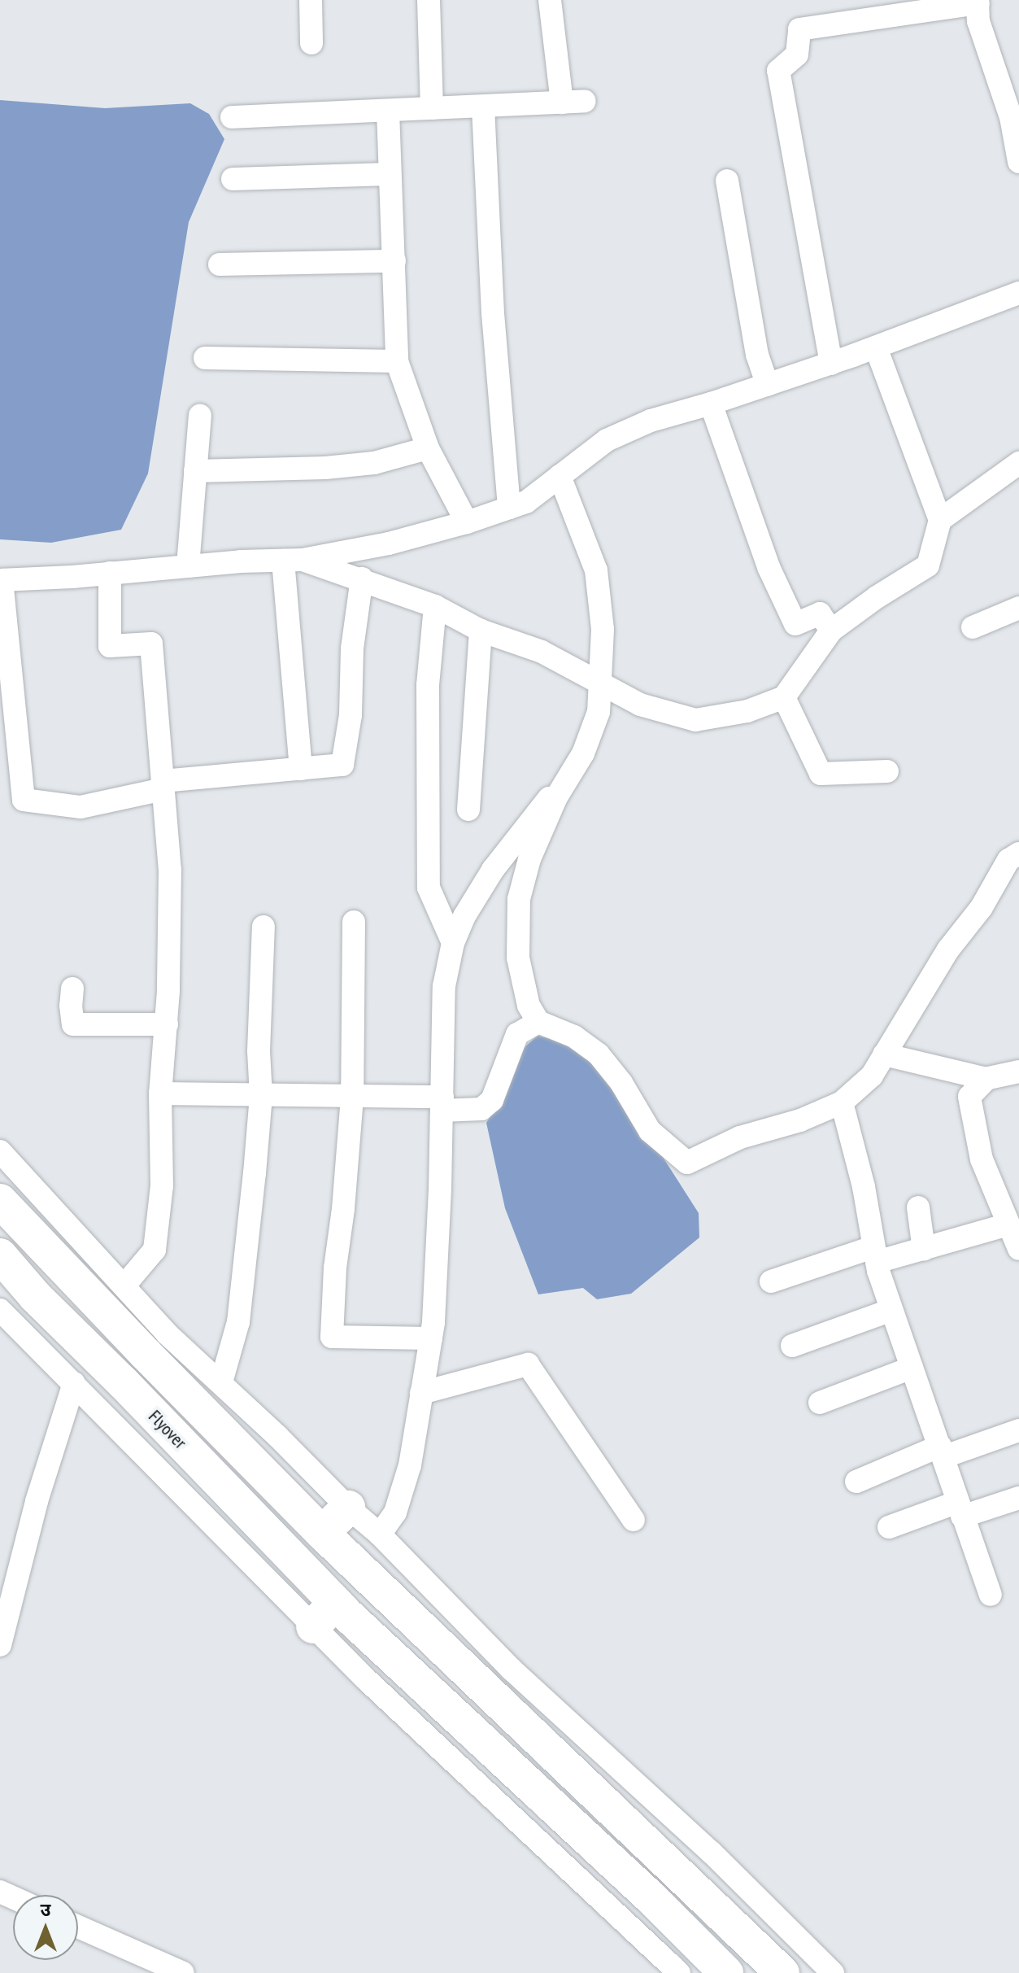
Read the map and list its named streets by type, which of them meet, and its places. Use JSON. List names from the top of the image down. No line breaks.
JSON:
{"streets":{"highway":["Flyover"]},"north":"top"}
